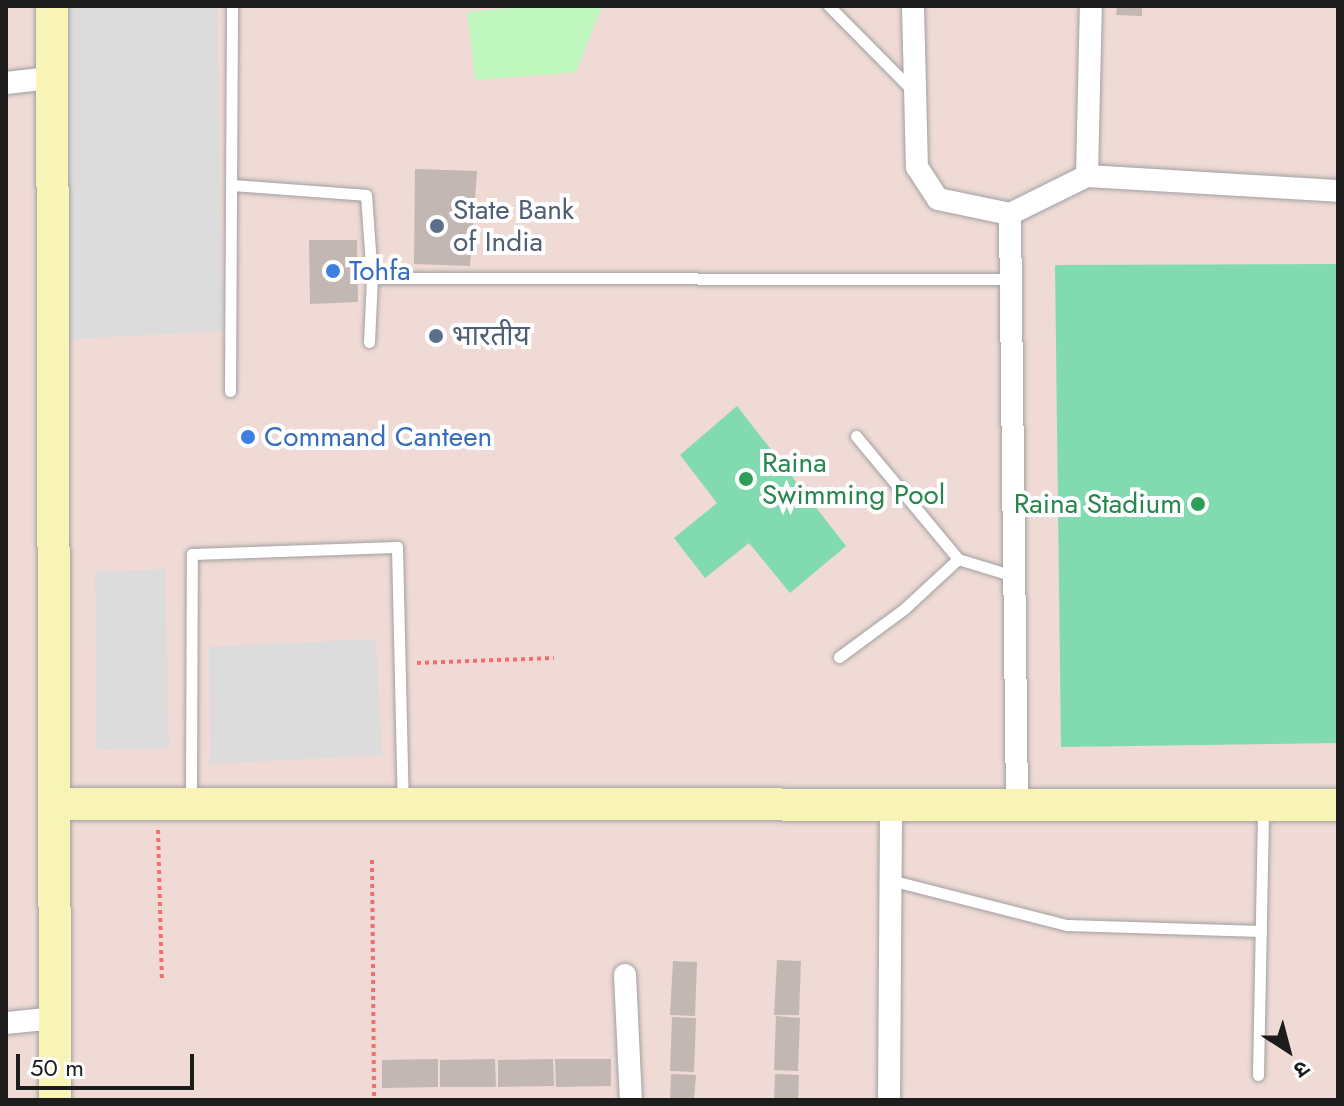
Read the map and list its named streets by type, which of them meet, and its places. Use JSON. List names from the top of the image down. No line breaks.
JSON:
{"places":["State Bank of India","Tohfa","भारतीय","Command Canteen","Raina Swimming Pool","Raina Stadium"],"scale_bar":"50 m","north":"bottom right"}
